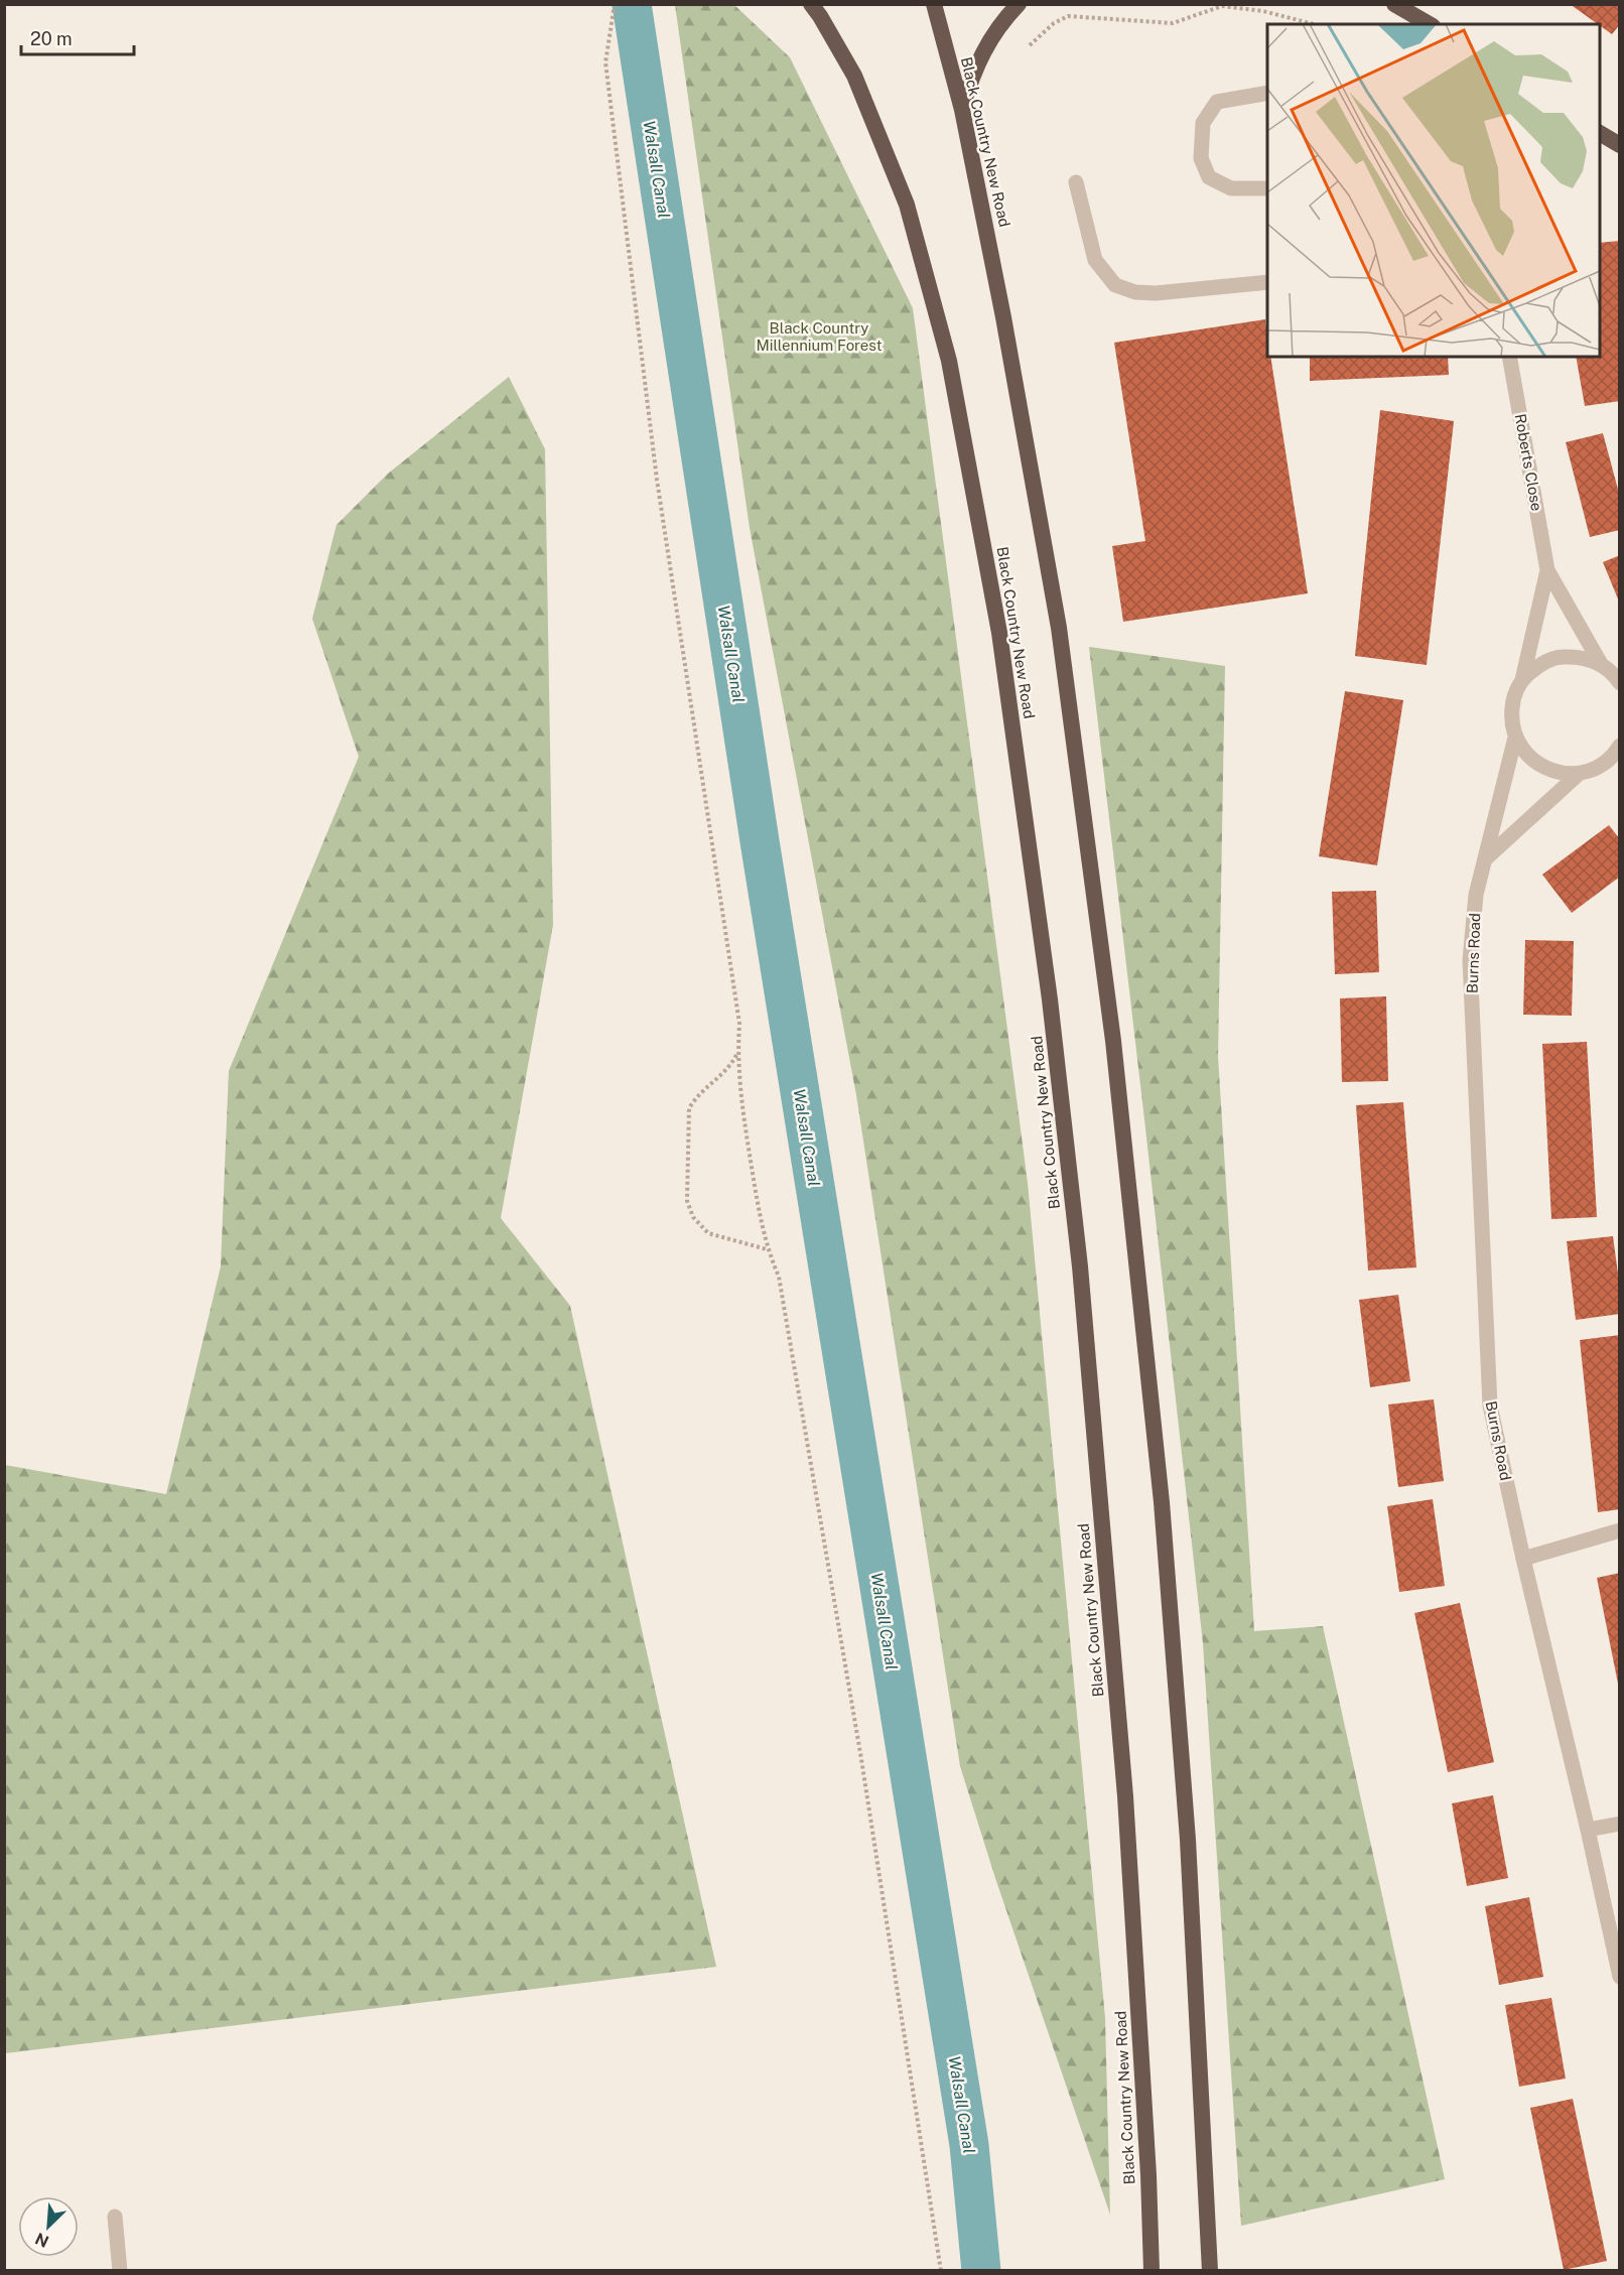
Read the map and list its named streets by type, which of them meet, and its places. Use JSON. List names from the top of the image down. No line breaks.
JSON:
{"streets":{"highway":["Black Country New Road"],"street":["Roberts Close","Burns Road"]},"crossings":[["Roberts Close","Burns Road"]],"water":["Walsall Canal"],"parks":["Black Country Millennium Forest"],"scale_bar":"20 m","north":"bottom left"}
